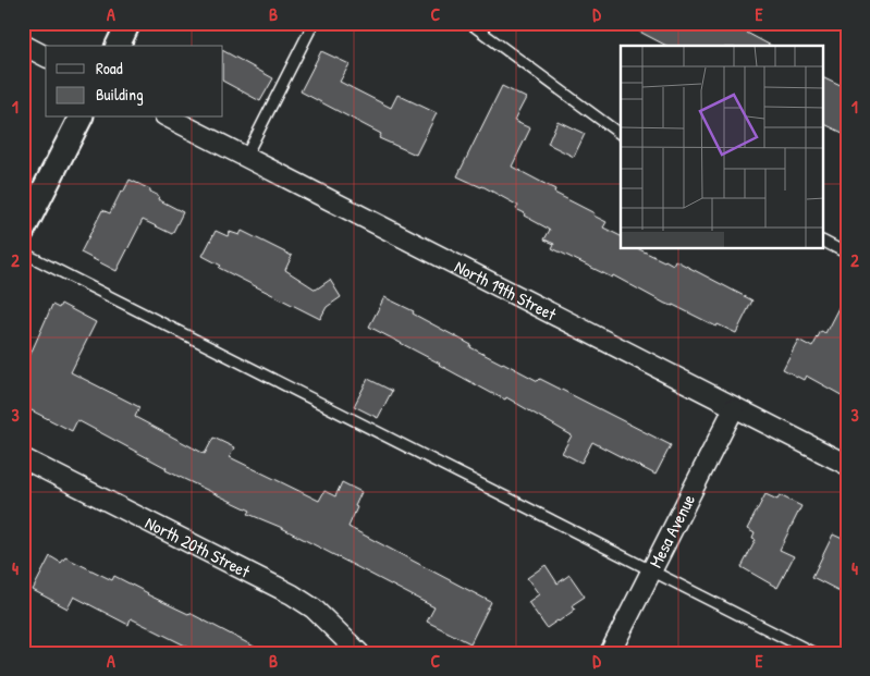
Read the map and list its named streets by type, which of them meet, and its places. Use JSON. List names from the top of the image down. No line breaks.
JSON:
{"streets":{"street":["North 19th Street","Mesa Avenue","North 20th Street"]},"crossings":[["North 19th Street","Mesa Avenue"]],"legend":["Road","Building"],"grid":{"columns":["A","B","C","D","E"],"rows":["1","2","3","4"]}}
